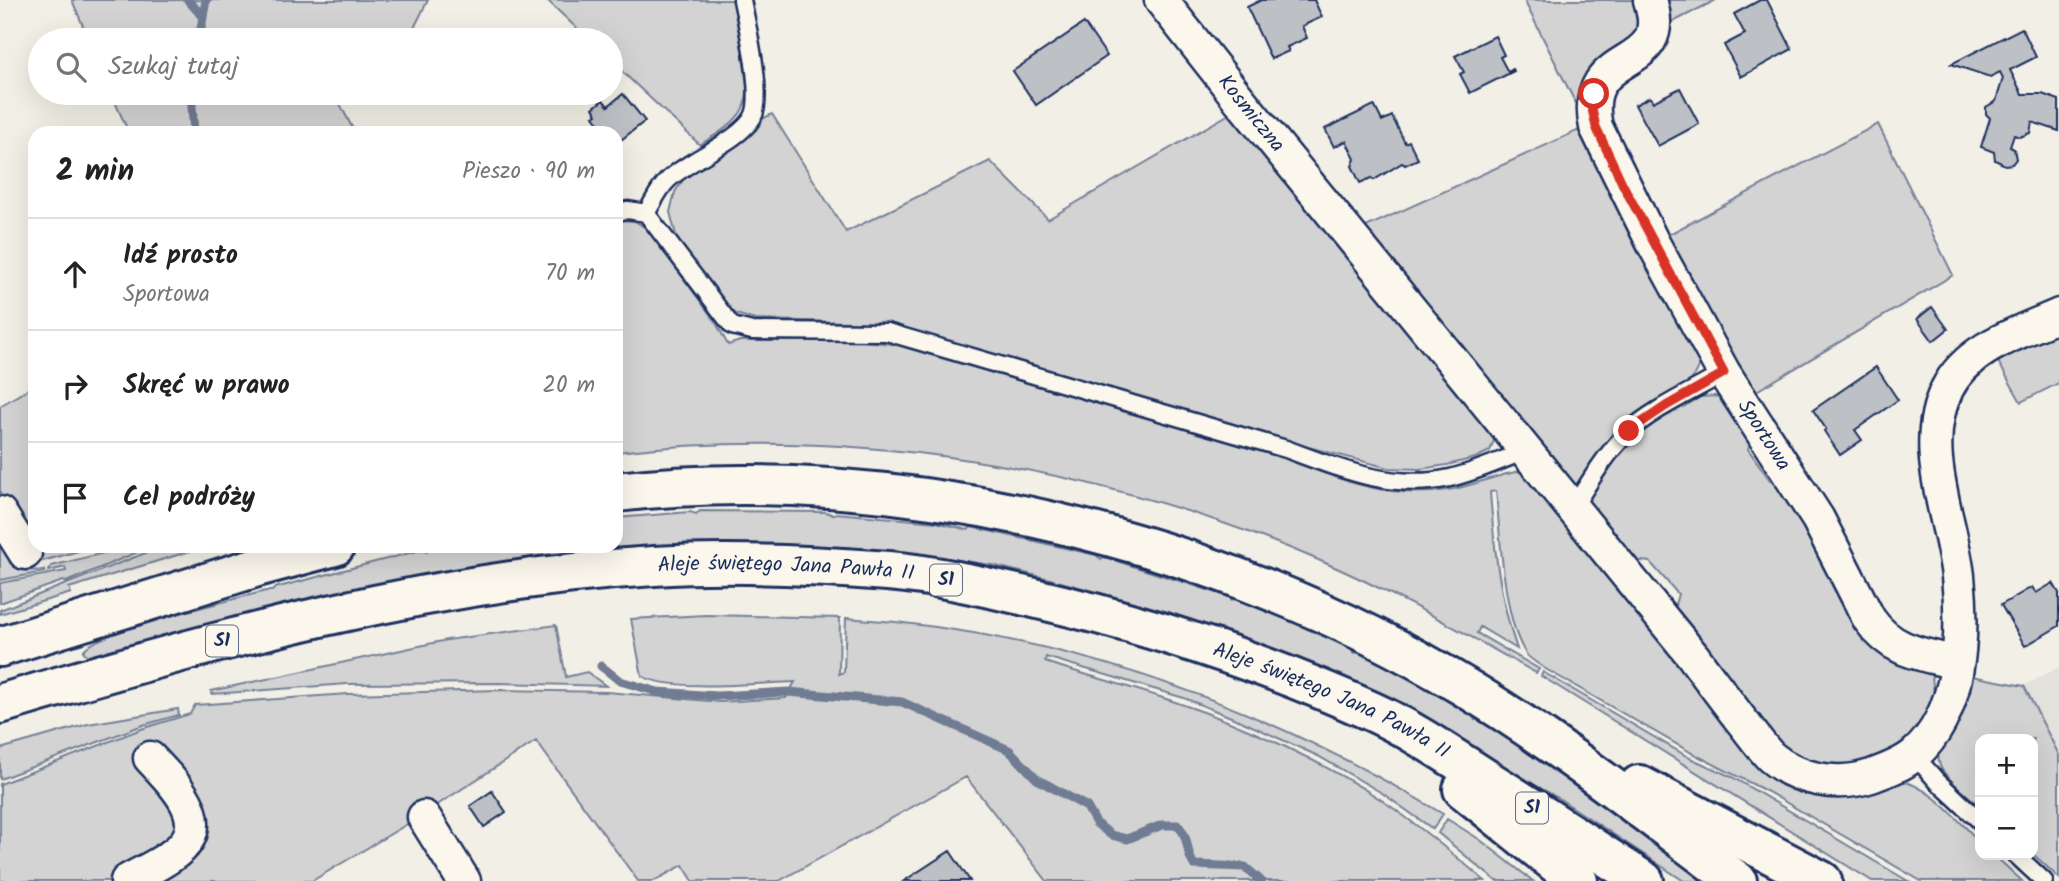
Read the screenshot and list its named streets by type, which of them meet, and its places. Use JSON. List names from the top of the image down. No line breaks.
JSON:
{"streets":{"highway":["Aleje świętego Jana Pawła II","S1"],"street":["Kosmiczna","Sportowa"]},"page":{"search":"Szukaj tutaj","heading":["2 min","Pieszo · 90 m"],"list":[["Idź prosto","Sportowa","70 m"],["Skręć w prawo","20 m"],"Cel podróży"],"map_buttons":["+","−"]}}
